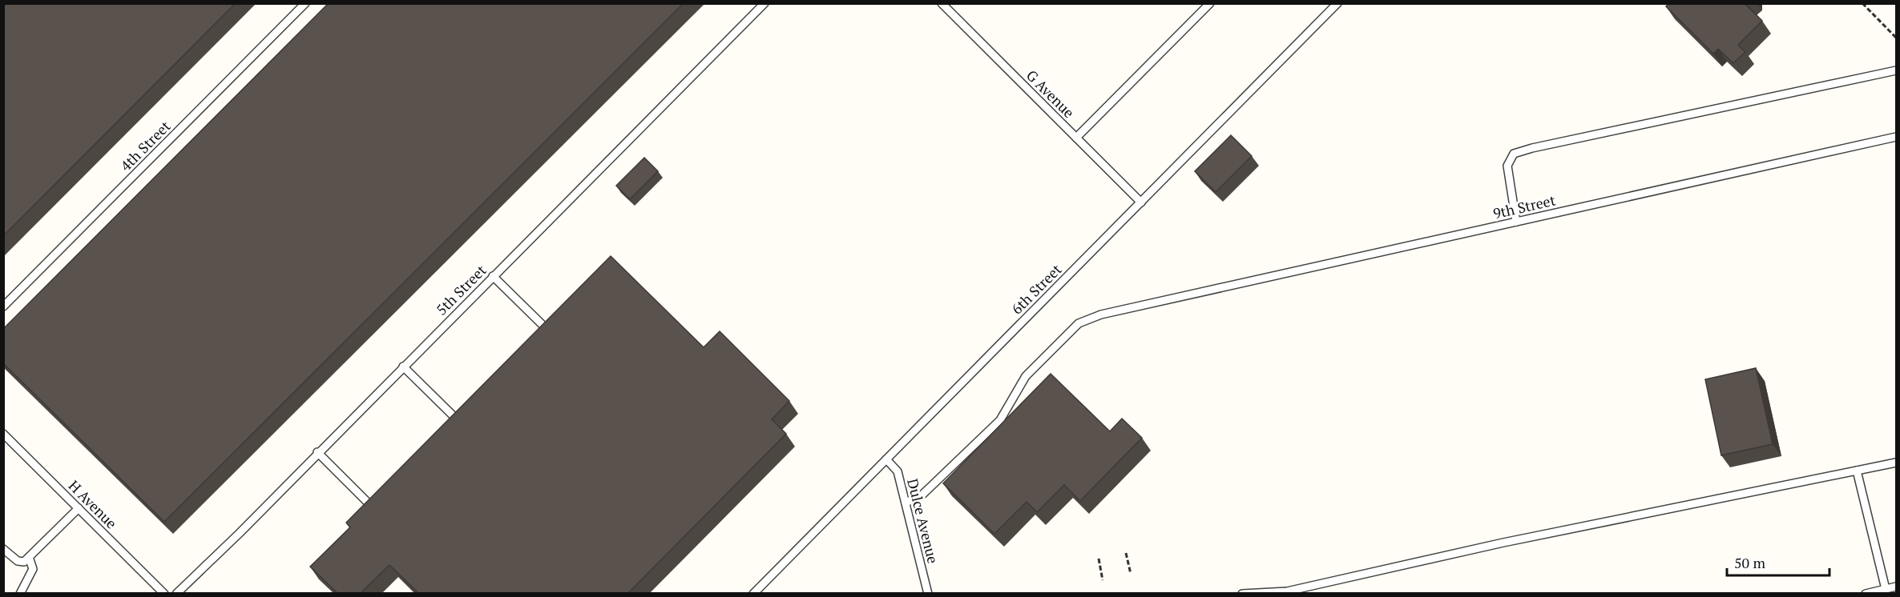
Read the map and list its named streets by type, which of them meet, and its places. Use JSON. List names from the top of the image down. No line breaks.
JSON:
{"streets":{"lane":["G Avenue","4th Street","9th Street","6th Street","5th Street","H Avenue","Dulce Avenue"]},"crossings":[["G Avenue","6th Street"],["9th Street","Dulce Avenue"],["6th Street","Dulce Avenue"]],"scale_bar":"50 m"}
